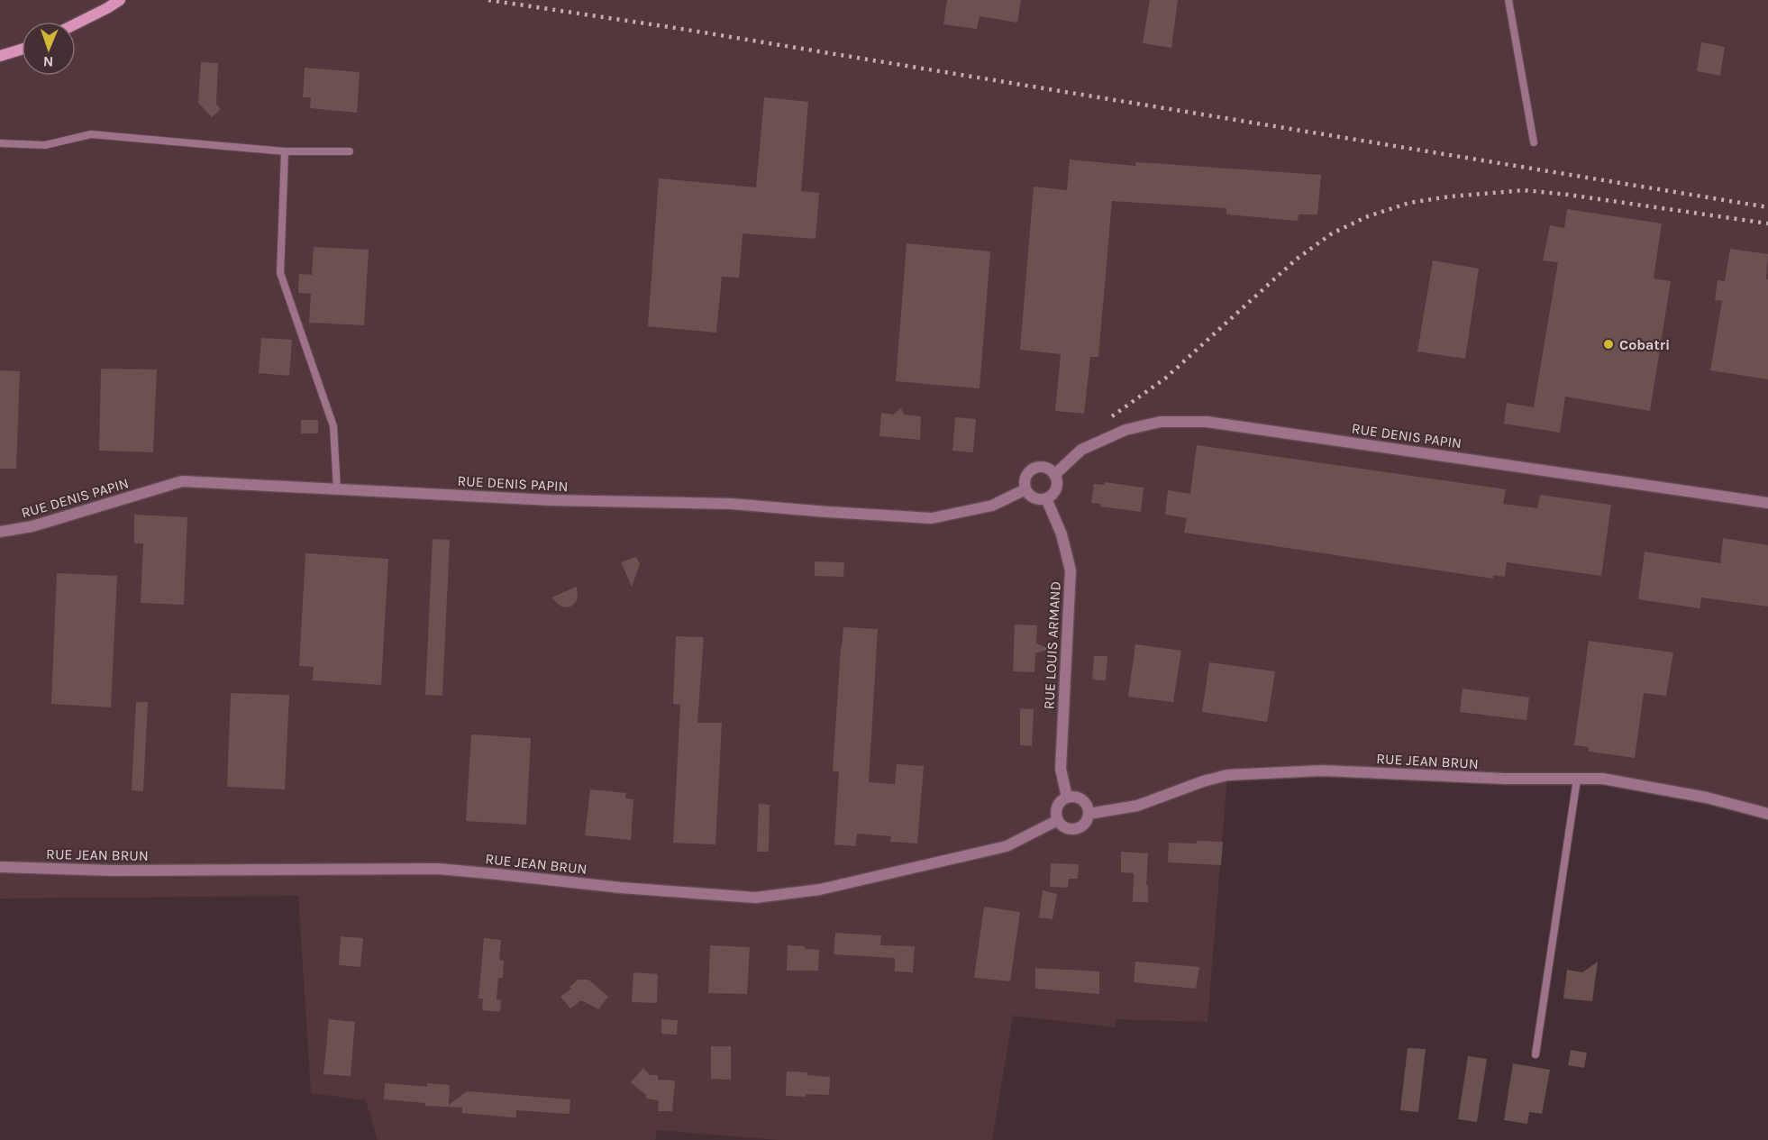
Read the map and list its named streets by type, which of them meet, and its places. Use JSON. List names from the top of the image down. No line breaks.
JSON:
{"streets":{"street":["RUE DENIS PAPIN","RUE LOUIS ARMAND","RUE JEAN BRUN"]},"crossings":[["RUE DENIS PAPIN","RUE LOUIS ARMAND"],["RUE LOUIS ARMAND","RUE JEAN BRUN"]],"places":["Cobatri"],"north":"bottom"}
